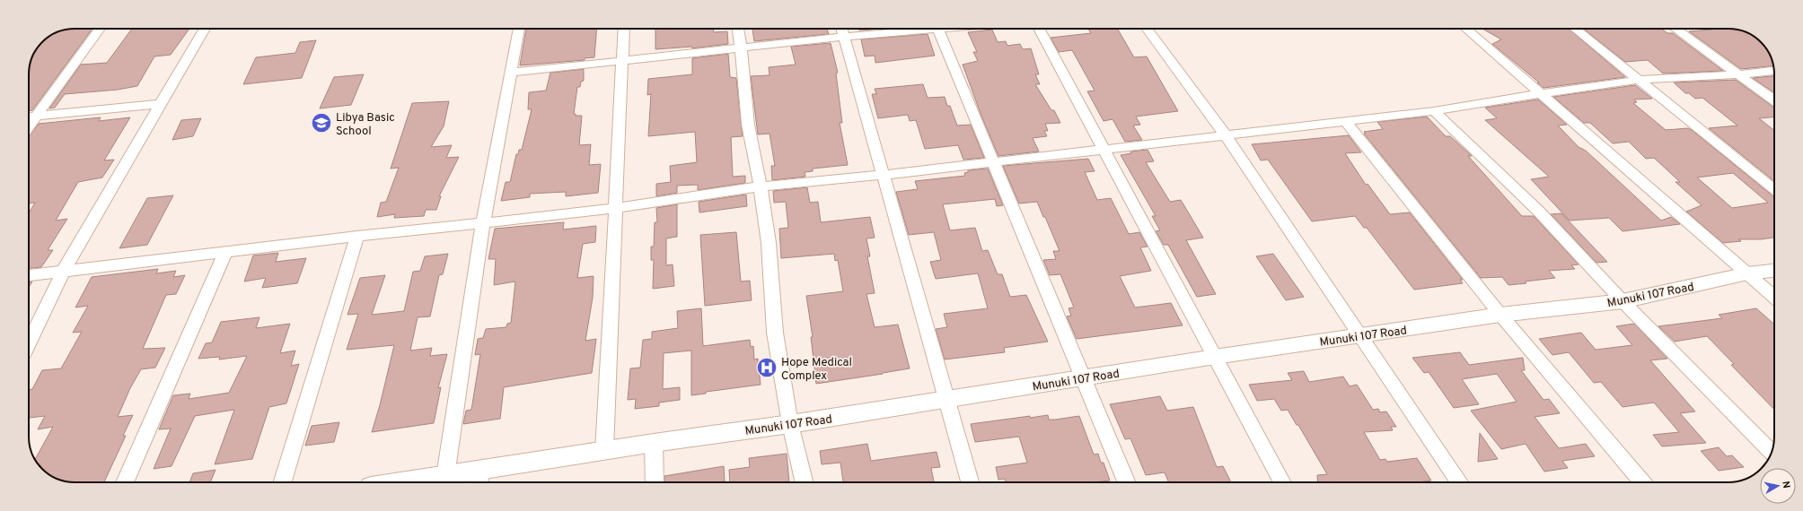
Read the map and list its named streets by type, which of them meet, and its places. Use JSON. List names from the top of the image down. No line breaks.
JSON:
{"streets":{"street":["Munuki 107 Road"]},"places":{"school or university":["Libya Basic School"],"hospital":["Hope Medical Complex"]},"north":"right"}
